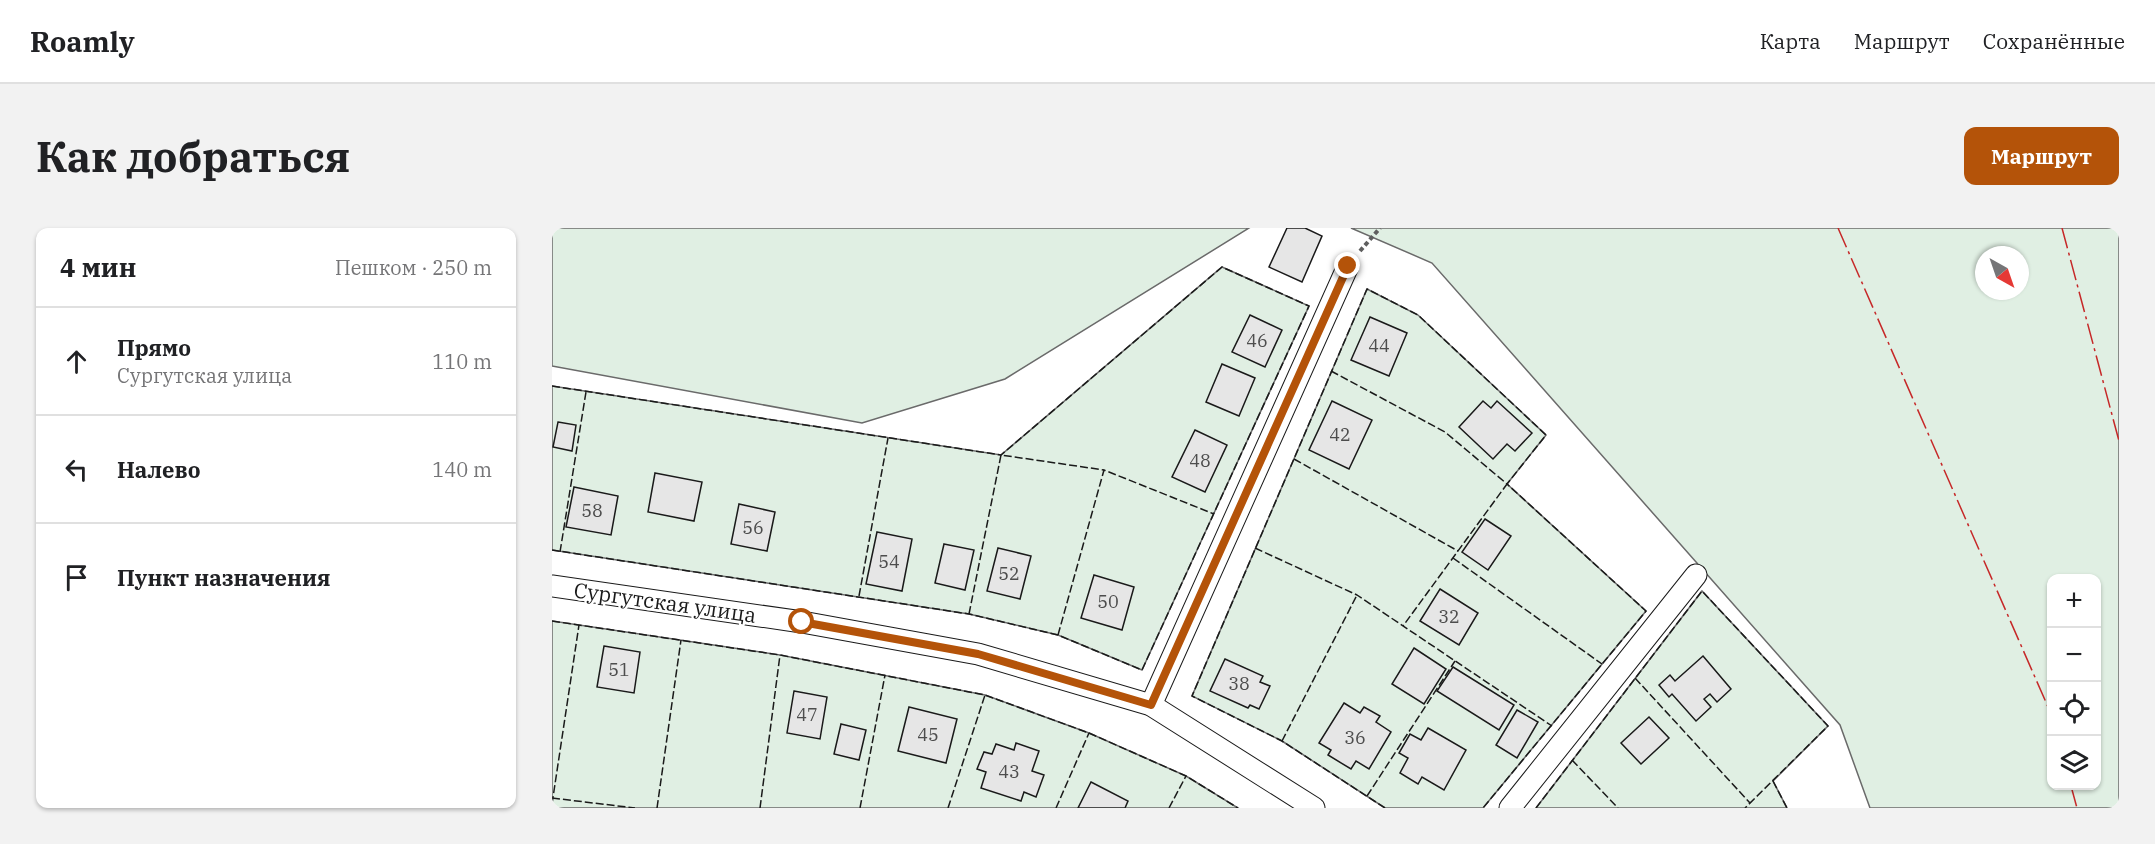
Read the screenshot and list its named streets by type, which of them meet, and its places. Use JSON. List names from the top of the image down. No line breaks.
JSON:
{"streets":{"street":["Сургутская улица"]},"house_numbers":["46","44","42","48","58","56","54","52","50","32","51","38","47","45","36","43"],"north":"bottom right","page":{"header":"Roamly","nav":["Карта","Маршрут","Сохранённые"],"buttons":"Маршрут","title":"Как добраться","heading":["4 мин","Пешком · 250 m"],"list":[["Прямо","Сургутская улица","110 m"],["Налево","140 m"],"Пункт назначения"],"map_buttons":["+","−"]}}
